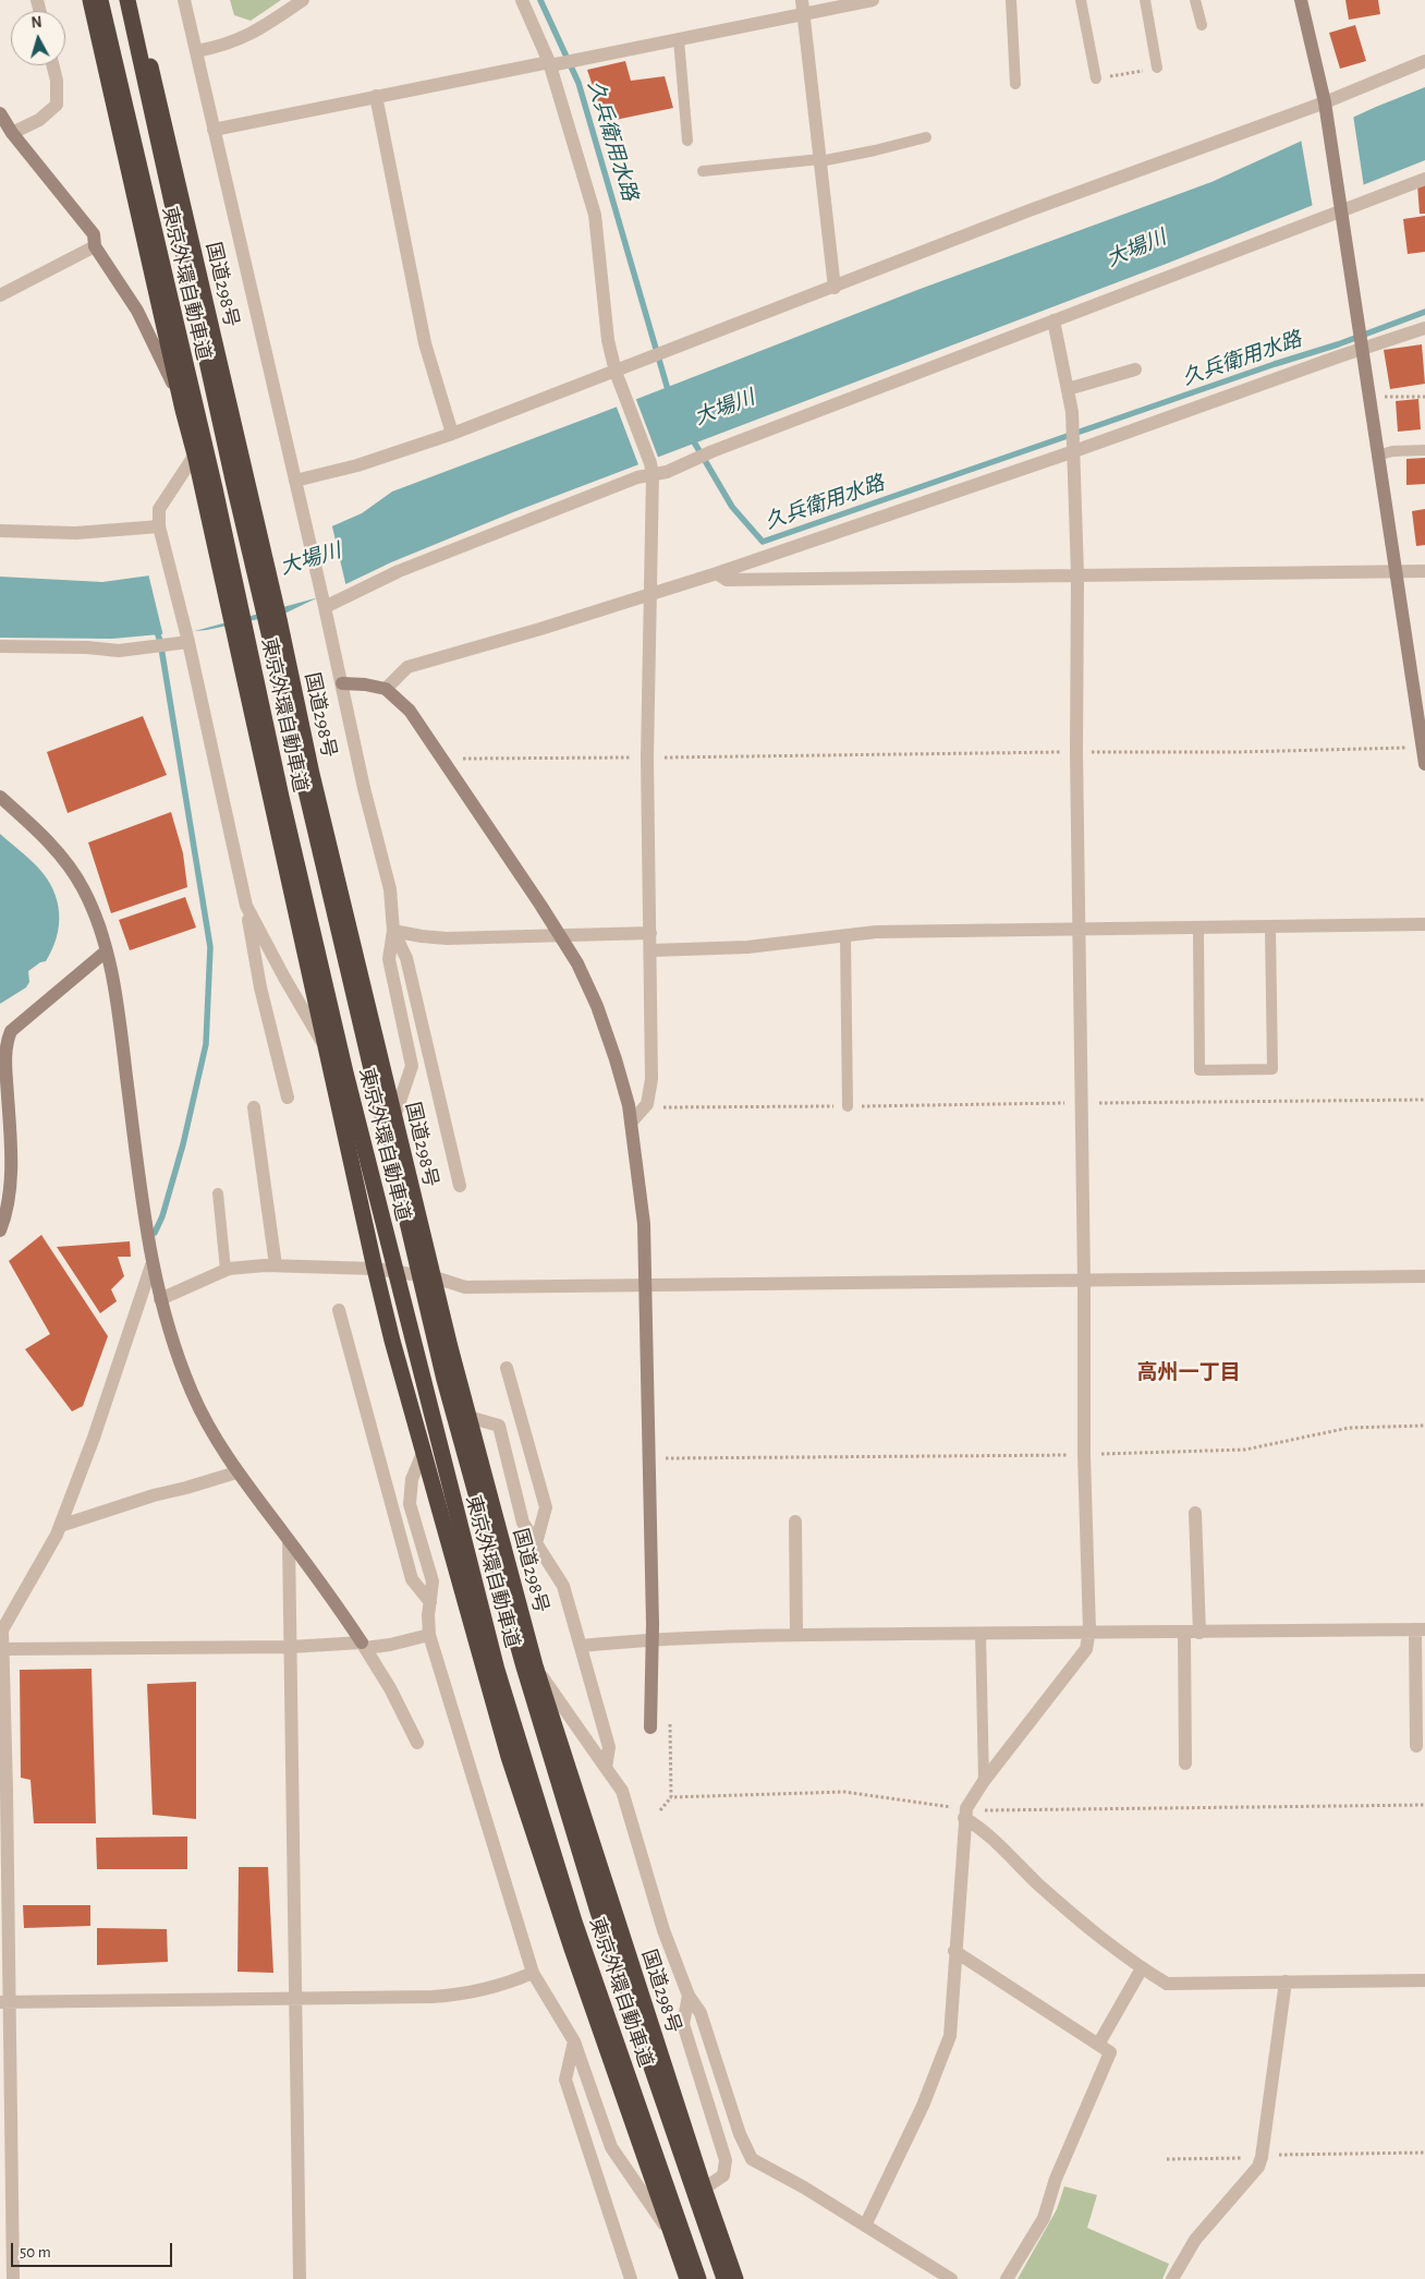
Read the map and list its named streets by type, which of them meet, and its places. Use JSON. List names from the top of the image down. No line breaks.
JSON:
{"streets":{"highway":["東京外環自動車道","国道298号"]},"districts":["高州一丁目"],"water":["久兵衛用水路","大場川"],"scale_bar":"50 m","north":"top"}
